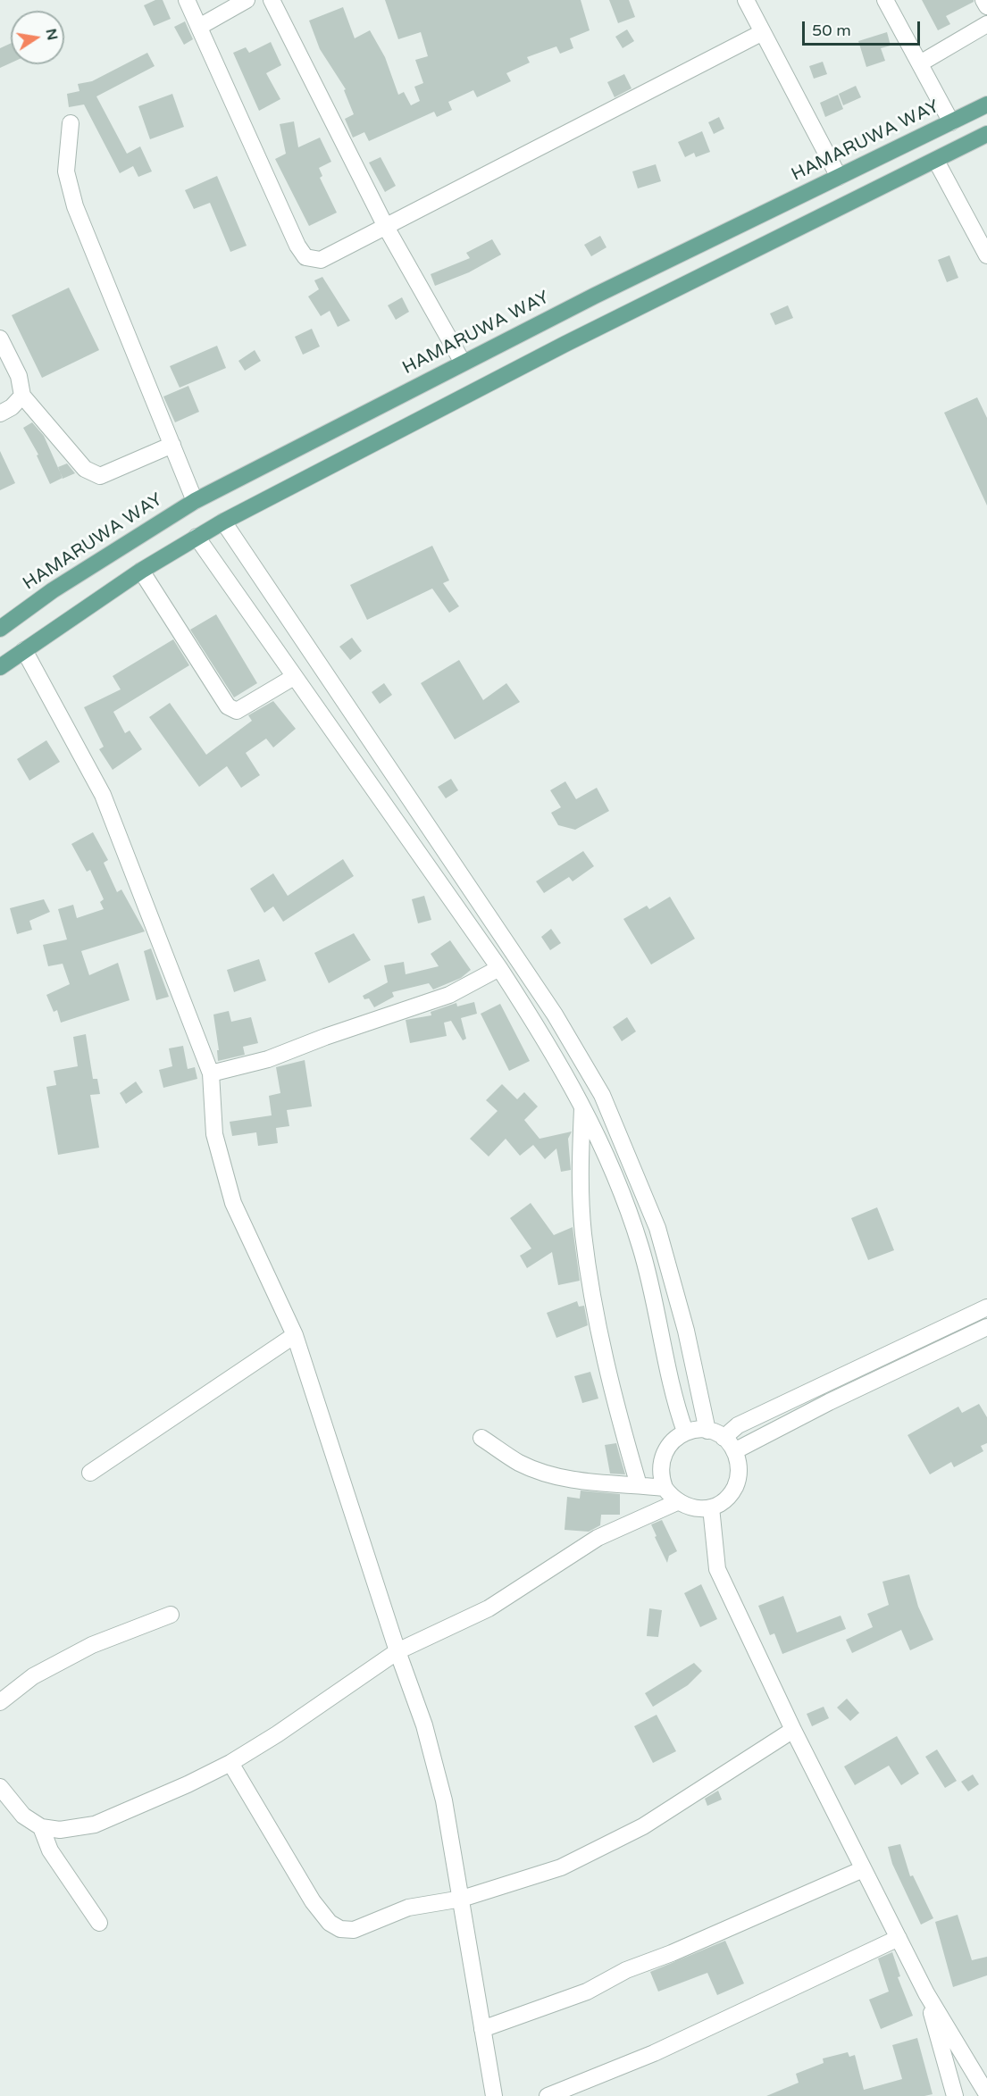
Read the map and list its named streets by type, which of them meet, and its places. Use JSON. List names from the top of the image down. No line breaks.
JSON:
{"streets":{"main road":["HAMARUWA WAY"]},"scale_bar":"50 m","north":"right"}
